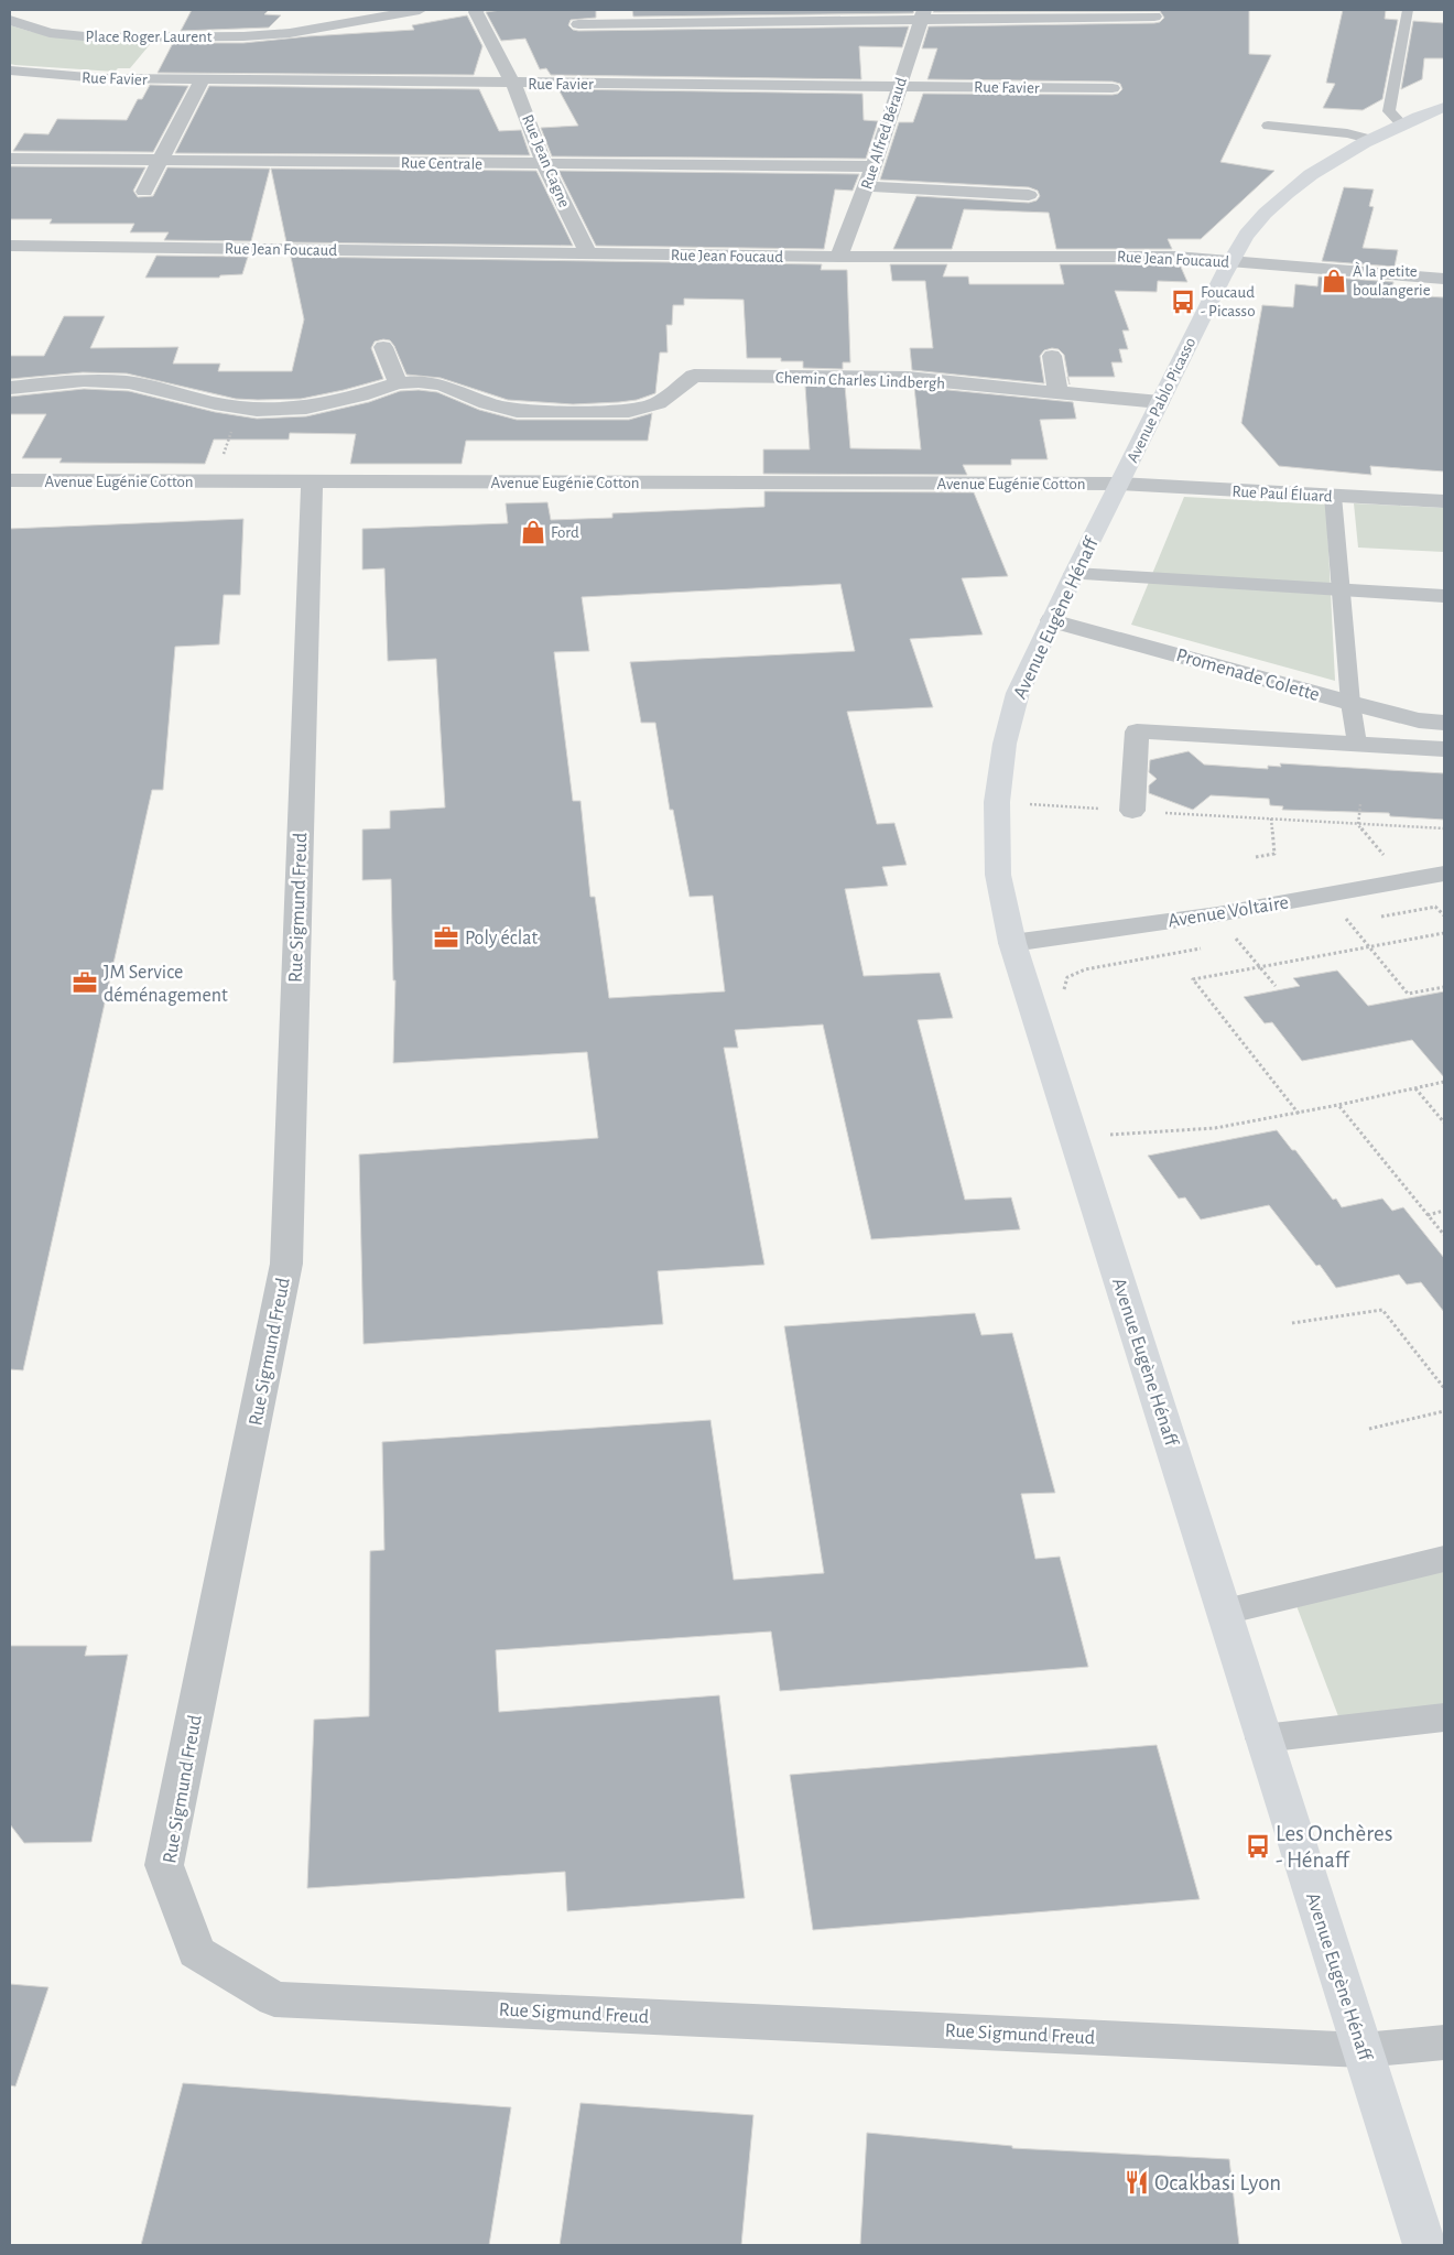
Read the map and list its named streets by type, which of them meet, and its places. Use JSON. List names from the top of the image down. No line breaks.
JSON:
{"streets":{"main road":["Avenue Pablo Picasso","Avenue Eugène Hénaff"],"street":["Place Roger Laurent","Rue Favier","Rue Alfred Béraud","Rue Jean Cagne","Rue Centrale","Rue Jean Foucaud","Chemin Charles Lindbergh","Avenue Eugénie Cotton","Rue Paul Éluard","Promenade Colette","Rue Sigmund Freud","Avenue Voltaire"]},"crossings":[["Rue Favier","Rue Alfred Béraud"],["Rue Favier","Rue Jean Cagne"],["Rue Alfred Béraud","Rue Centrale"],["Rue Alfred Béraud","Rue Jean Foucaud"],["Rue Jean Cagne","Rue Centrale"],["Rue Jean Cagne","Rue Jean Foucaud"],["Rue Jean Foucaud","Avenue Pablo Picasso"],["Chemin Charles Lindbergh","Avenue Pablo Picasso"],["Avenue Pablo Picasso","Avenue Eugénie Cotton"],["Avenue Pablo Picasso","Rue Paul Éluard"],["Avenue Pablo Picasso","Avenue Eugène Hénaff"],["Avenue Eugénie Cotton","Rue Paul Éluard"],["Avenue Eugénie Cotton","Avenue Eugène Hénaff"],["Avenue Eugénie Cotton","Rue Sigmund Freud"],["Rue Paul Éluard","Avenue Eugène Hénaff"],["Avenue Eugène Hénaff","Promenade Colette"],["Avenue Eugène Hénaff","Rue Sigmund Freud"],["Avenue Eugène Hénaff","Avenue Voltaire"]],"places":{"shop":["À la petite boulangerie","Ford"],"bus stop":["Foucaud - Picasso","Les Onchères - Hénaff"],"office":["Poly éclat","JM Service déménagement"],"restaurant":["Ocakbasi Lyon"]}}
